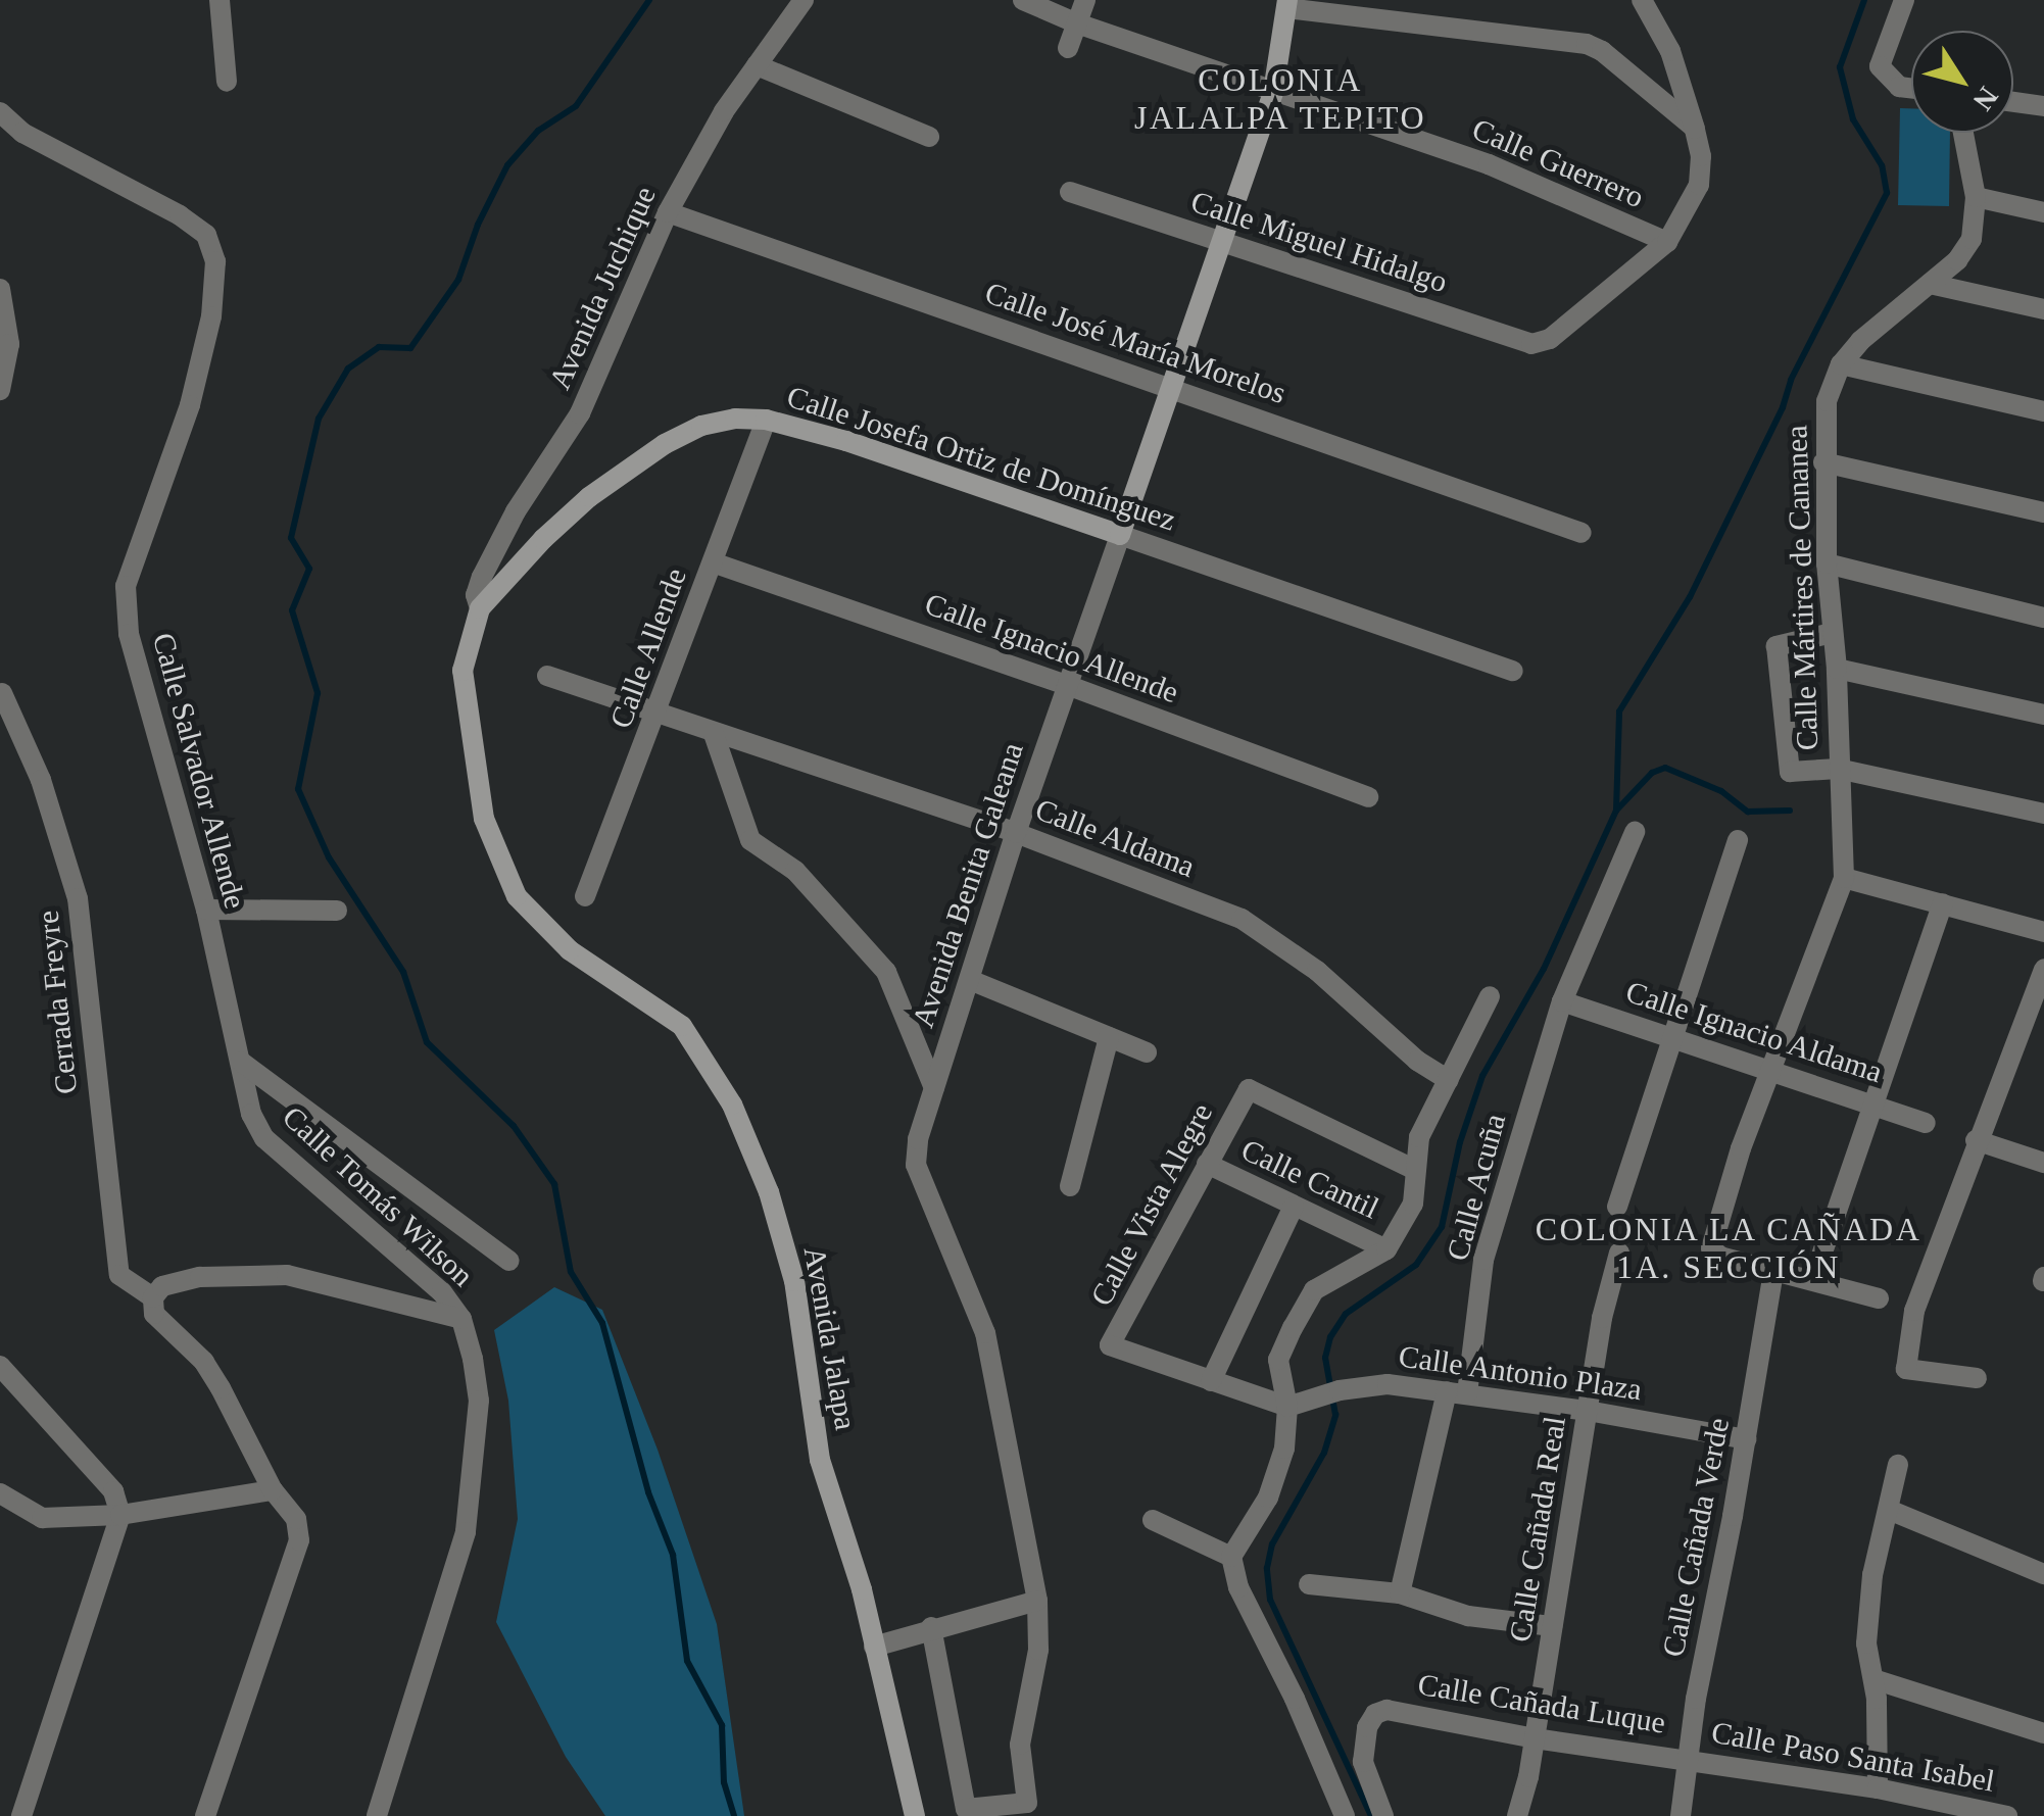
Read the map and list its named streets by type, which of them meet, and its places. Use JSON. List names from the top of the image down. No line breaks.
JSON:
{"streets":{"street":["Calle Guerrero","Calle Miguel Hidalgo","Avenida Juchique","Calle José María Morelos","Calle Josefa Ortiz de Domínguez","Calle Mártires de Cananea","Calle Allende","Calle Ignacio Allende","Calle Salvador Allende","Calle Aldama","Avenida Benita Galeana","Cerrada Freyre","Calle Ignacio Aldama","Calle Cantil","Calle Acuña","Calle Tomás Wilson","Calle Vista Alegre","Avenida Jalapa","Calle Antonio Plaza","Calle Cañada Real","Calle Cañada Verde","Calle Cañada Luque","Calle Paso Santa Isabel"]},"crossings":[["Calle Guerrero","Calle Miguel Hidalgo"],["Calle Guerrero","Avenida Benita Galeana"],["Calle Miguel Hidalgo","Avenida Benita Galeana"],["Avenida Juchique","Calle José María Morelos"],["Avenida Juchique","Calle Josefa Ortiz de Domínguez"],["Avenida Juchique","Avenida Jalapa"],["Calle José María Morelos","Avenida Benita Galeana"],["Calle Josefa Ortiz de Domínguez","Calle Allende"],["Calle Josefa Ortiz de Domínguez","Avenida Benita Galeana"],["Calle Josefa Ortiz de Domínguez","Avenida Jalapa"],["Calle Allende","Calle Ignacio Allende"],["Calle Allende","Calle Aldama"],["Calle Ignacio Allende","Avenida Benita Galeana"],["Calle Salvador Allende","Calle Tomás Wilson"],["Calle Aldama","Avenida Benita Galeana"],["Calle Ignacio Aldama","Calle Acuña"],["Calle Cantil","Calle Vista Alegre"],["Calle Acuña","Calle Antonio Plaza"],["Calle Vista Alegre","Calle Antonio Plaza"],["Calle Antonio Plaza","Calle Cañada Real"],["Calle Antonio Plaza","Calle Cañada Verde"],["Calle Cañada Real","Calle Cañada Luque"],["Calle Cañada Verde","Calle Cañada Luque"],["Calle Cañada Verde","Calle Paso Santa Isabel"],["Calle Cañada Luque","Calle Paso Santa Isabel"]],"districts":["COLONIA JALALPA TEPITO","COLONIA LA CAÑADA 1A. SECCIÓN"],"north":"bottom right"}
